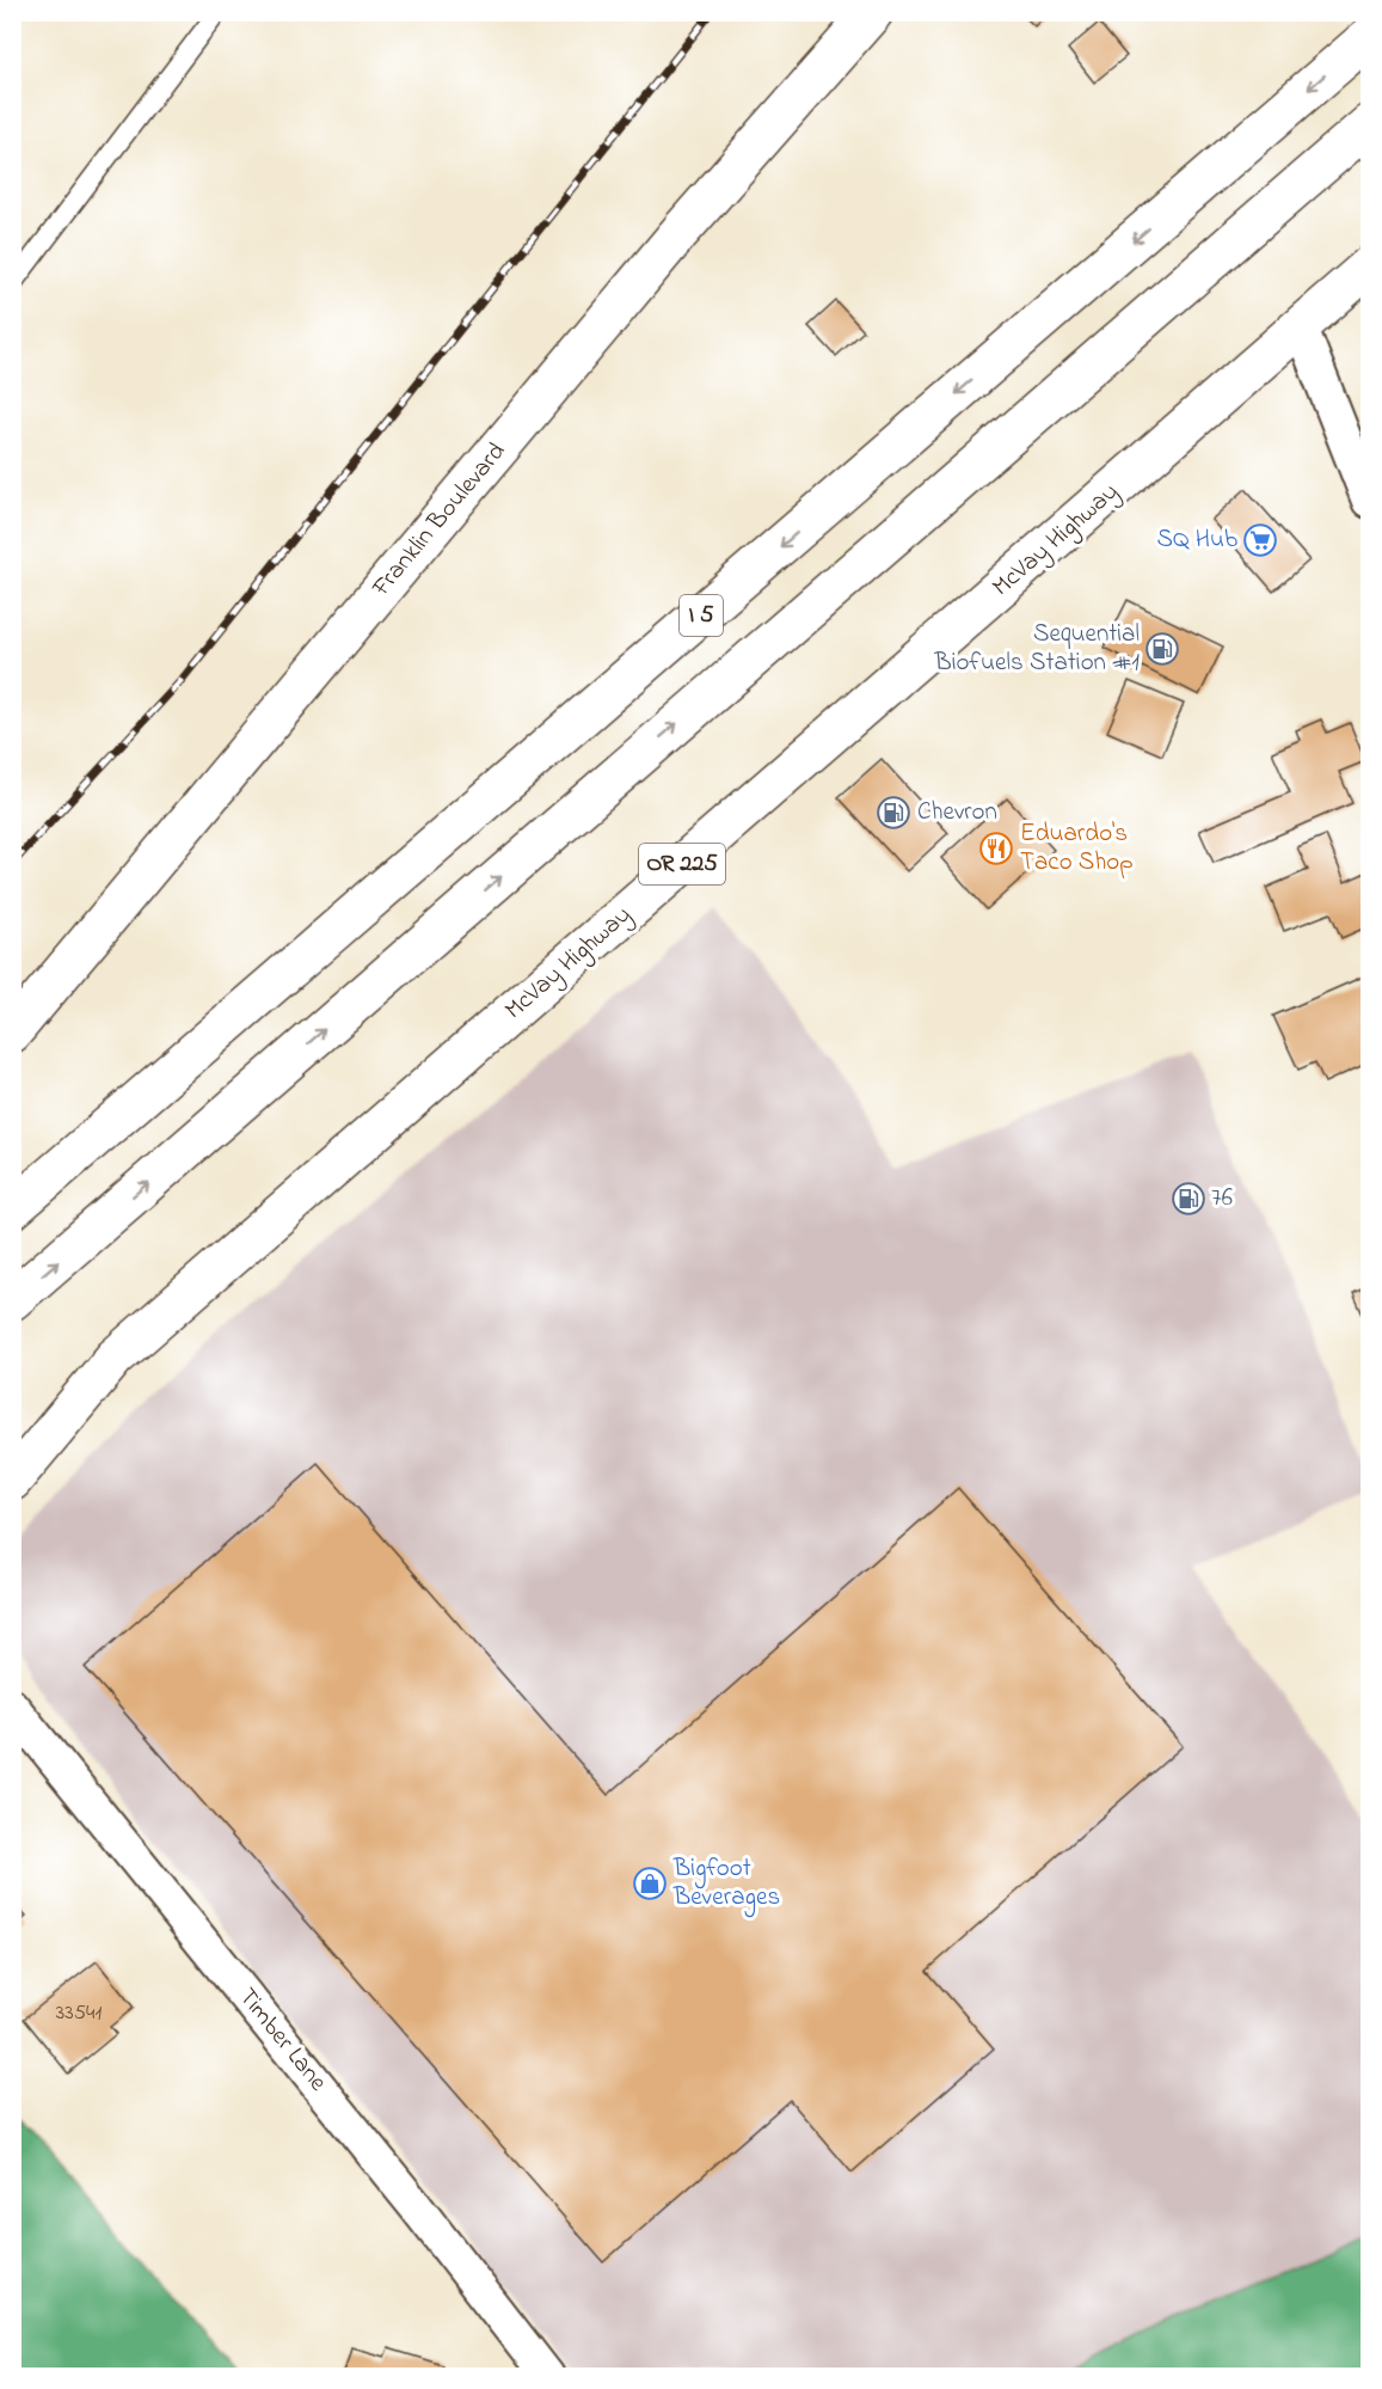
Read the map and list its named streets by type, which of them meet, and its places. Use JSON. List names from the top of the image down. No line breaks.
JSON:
{"streets":{"main road":["Franklin Boulevard","McVay Highway","I 5","OR 225"],"street":["Timber Lane"]},"places":{"supermarket":["SQ Hub"],"fuel station":["Sequential Biofuels Station #1","Chevron","76"],"restaurant":["Eduardo's Taco Shop"],"shop":["Bigfoot Beverages"]},"house_numbers":["33541"]}
